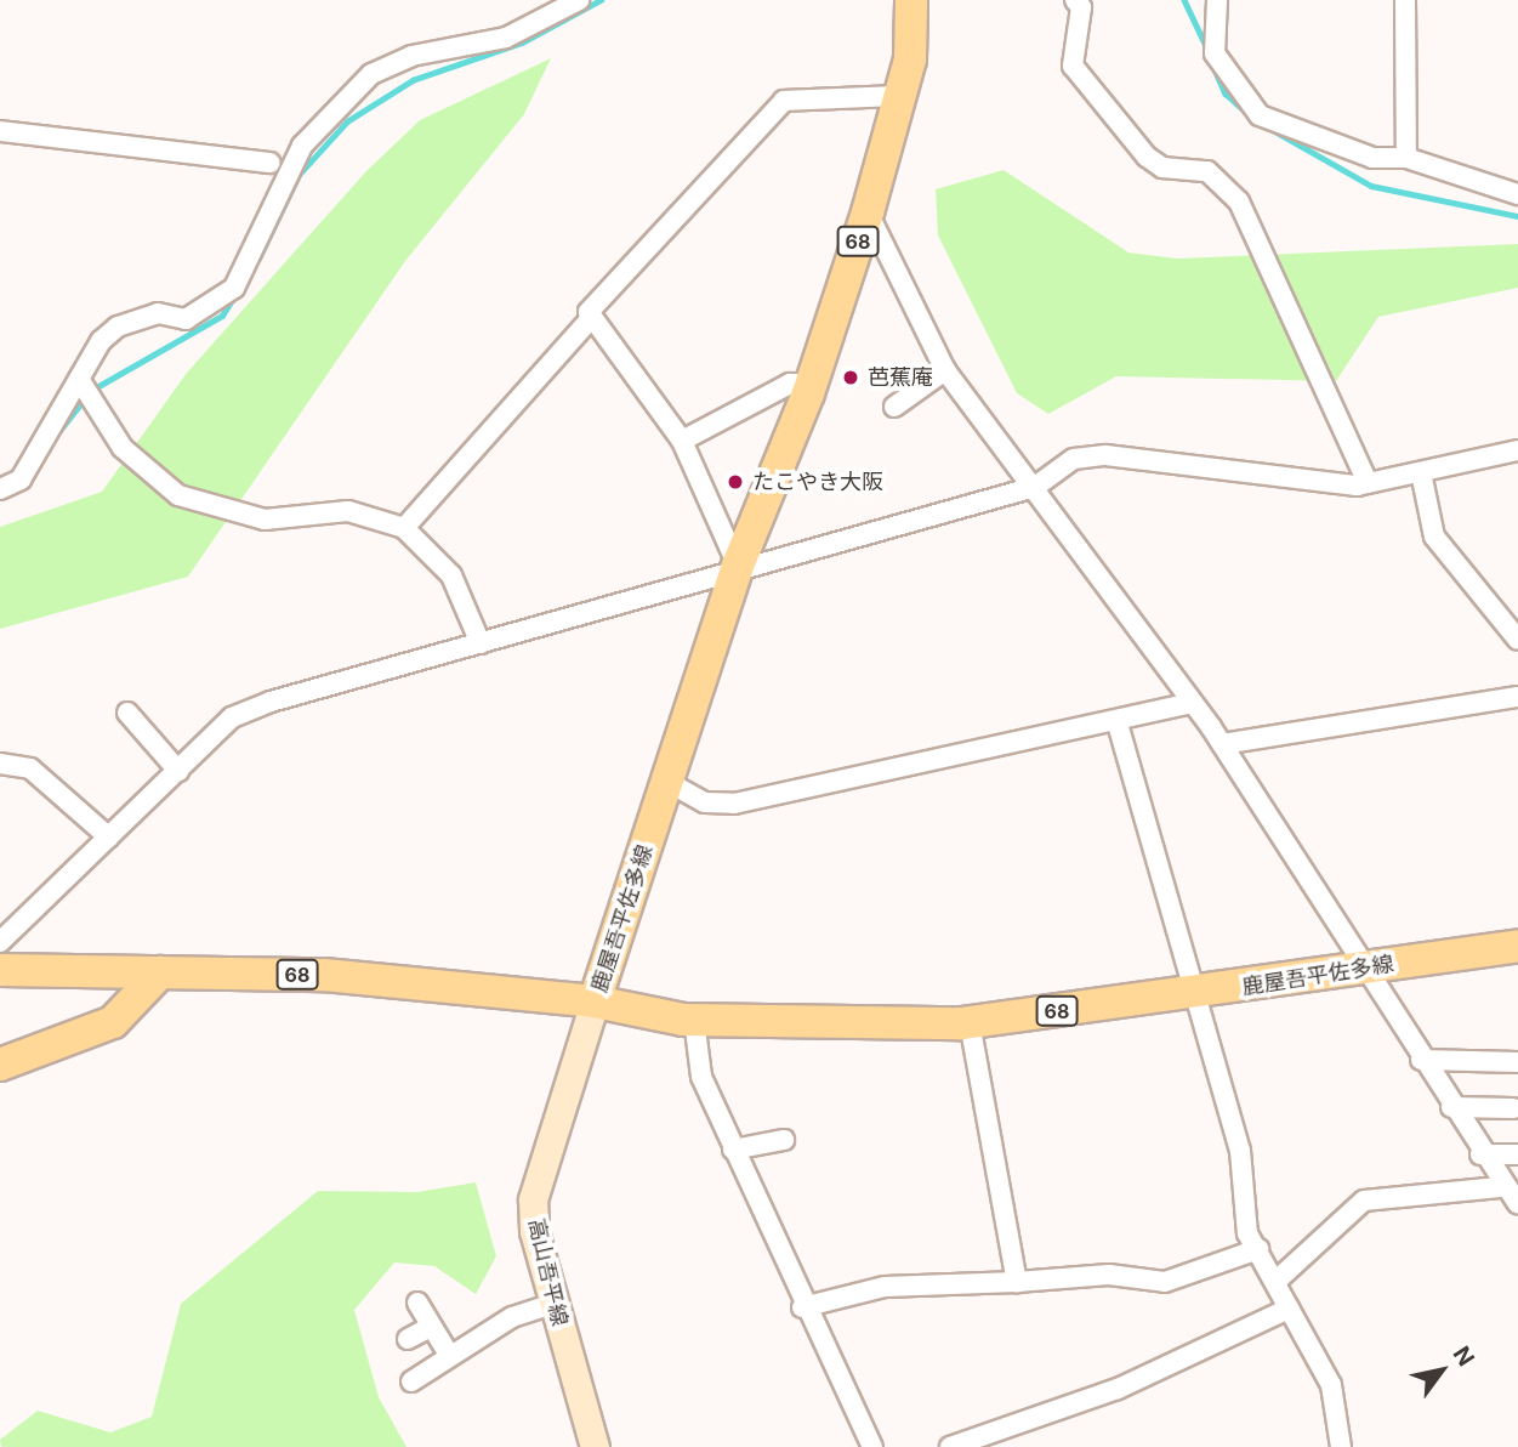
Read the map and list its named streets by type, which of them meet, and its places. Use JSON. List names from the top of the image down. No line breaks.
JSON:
{"streets":{"main road":["68","鹿屋吾平佐多線","高山吾平線"]},"crossings":[["68","鹿屋吾平佐多線"],["68","高山吾平線"],["鹿屋吾平佐多線","高山吾平線"]],"places":["芭蕉庵","たこやき大阪"],"north":"top right"}
